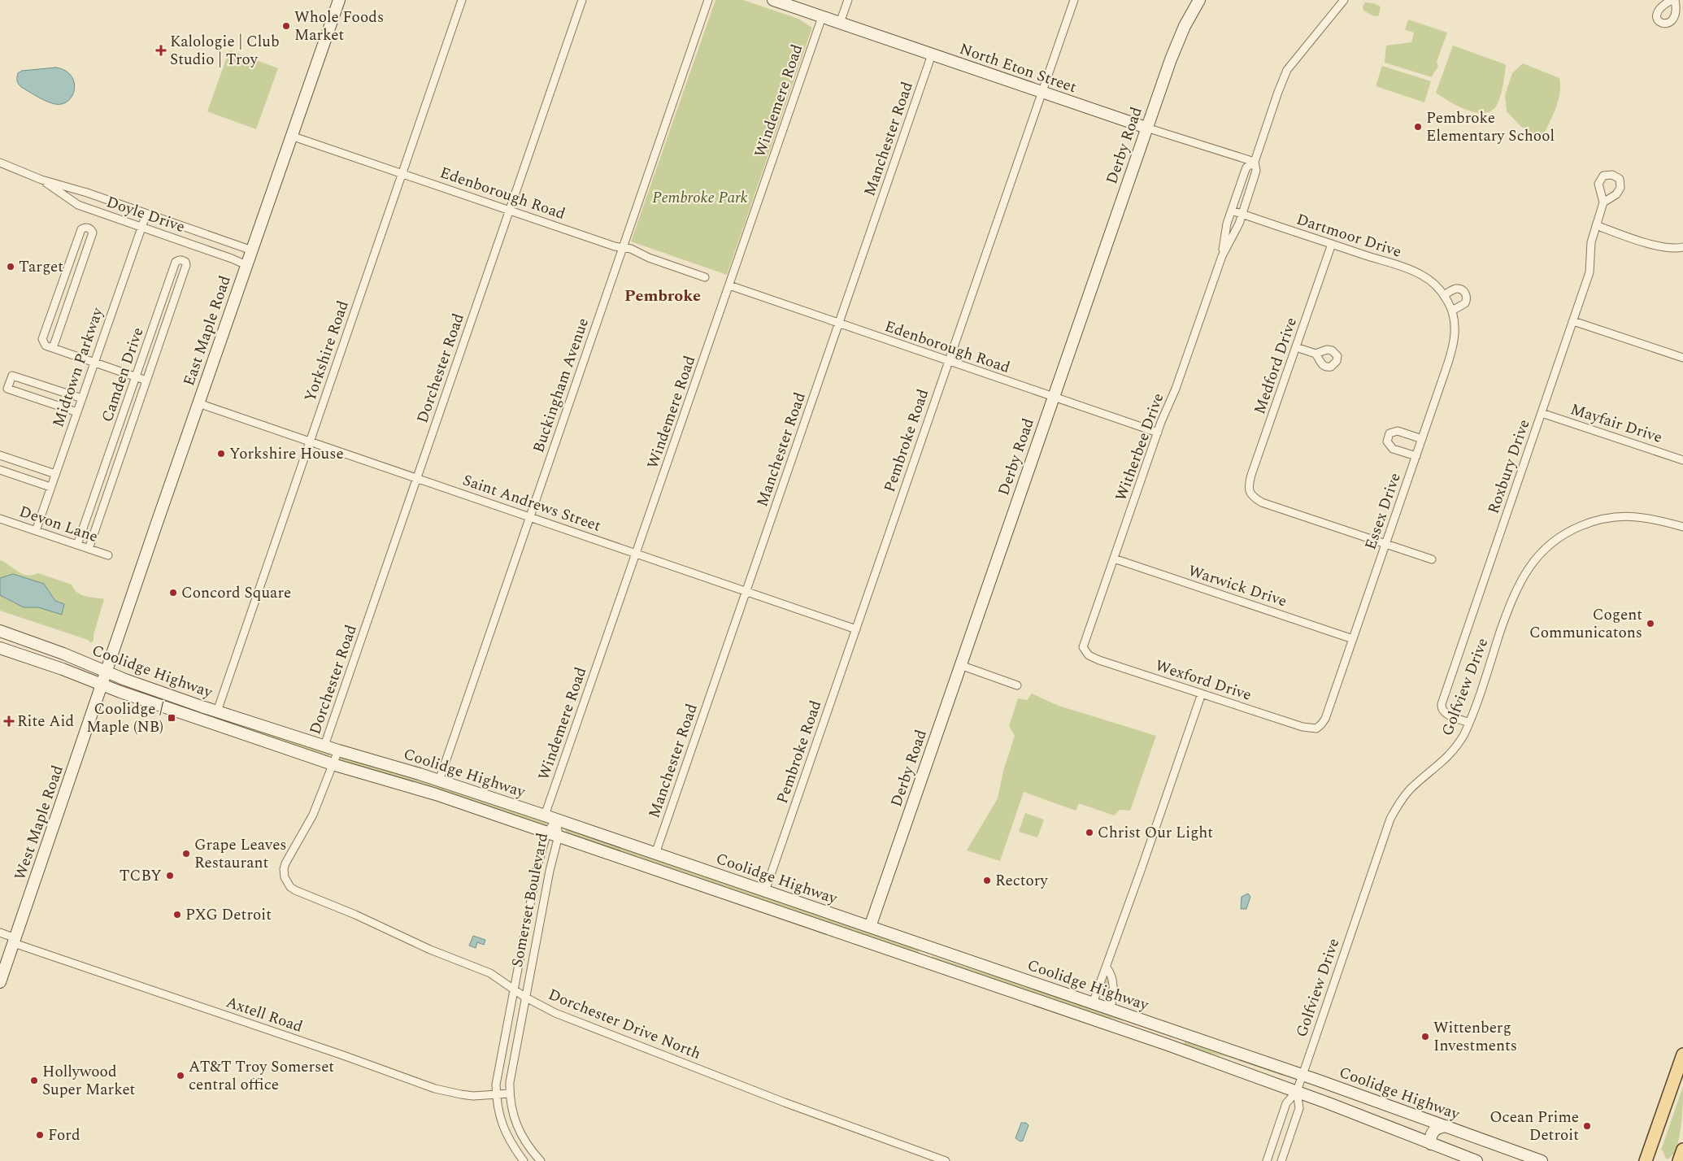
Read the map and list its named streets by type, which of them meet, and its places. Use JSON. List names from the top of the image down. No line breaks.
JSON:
{"streets":{"main road":["North Eton Street","Derby Road","East Maple Road","Coolidge Highway","West Maple Road"],"street":["Windemere Road","Manchester Road","Edenborough Road","Doyle Drive","Dartmoor Drive","Yorkshire Road","Medford Drive","Midtown Parkway","Dorchester Road","Camden Drive","Buckingham Avenue","Mayfair Drive","Pembroke Road","Witherbee Drive","Roxbury Drive","Saint Andrews Street","Essex Drive","Devon Lane","Warwick Drive","Wexford Drive","Golfview Drive","Somerset Boulevard","Axtell Road","Dorchester Drive North"]},"crossings":[["North Eton Street","Windemere Road"],["North Eton Street","Manchester Road"],["North Eton Street","Derby Road"],["North Eton Street","Pembroke Road"],["North Eton Street","Witherbee Drive"],["Windemere Road","Edenborough Road"],["Windemere Road","Saint Andrews Street"],["Windemere Road","Coolidge Highway"],["Manchester Road","Edenborough Road"],["Manchester Road","Saint Andrews Street"],["Manchester Road","Coolidge Highway"],["Derby Road","Edenborough Road"],["Derby Road","Coolidge Highway"],["Edenborough Road","East Maple Road"],["Edenborough Road","Yorkshire Road"],["Edenborough Road","Dorchester Road"],["Edenborough Road","Buckingham Avenue"],["Edenborough Road","Pembroke Road"],["Edenborough Road","Witherbee Drive"],["Doyle Drive","East Maple Road"],["Doyle Drive","Midtown Parkway"],["Dartmoor Drive","Medford Drive"],["Dartmoor Drive","Witherbee Drive"],["Dartmoor Drive","Essex Drive"],["East Maple Road","Saint Andrews Street"],["East Maple Road","Coolidge Highway"],["East Maple Road","West Maple Road"],["Yorkshire Road","Saint Andrews Street"],["Yorkshire Road","Coolidge Highway"],["Medford Drive","Essex Drive"],["Midtown Parkway","Devon Lane"],["Dorchester Road","Saint Andrews Street"],["Dorchester Road","Coolidge Highway"],["Dorchester Road","Dorchester Drive North"],["Camden Drive","Devon Lane"],["Buckingham Avenue","Saint Andrews Street"],["Buckingham Avenue","Coolidge Highway"],["Mayfair Drive","Roxbury Drive"],["Pembroke Road","Saint Andrews Street"],["Pembroke Road","Coolidge Highway"],["Witherbee Drive","Warwick Drive"],["Witherbee Drive","Wexford Drive"],["Roxbury Drive","Golfview Drive"],["Essex Drive","Warwick Drive"],["Essex Drive","Wexford Drive"],["Coolidge Highway","Golfview Drive"],["Coolidge Highway","West Maple Road"],["Coolidge Highway","Somerset Boulevard"],["West Maple Road","Axtell Road"],["Somerset Boulevard","Axtell Road"],["Somerset Boulevard","Dorchester Drive North"]],"districts":["Pembroke"],"parks":["Pembroke Park"],"places":{"other":["Whole Foods Market","Pembroke Elementary School","Target","Yorkshire House","Concord Square","Cogent Communicatons","Christ Our Light","Grape Leaves Restaurant","TCBY","Rectory","PXG Detroit","Wittenberg Investments","AT&T Troy Somerset central office","Hollywood Super Market","Ocean Prime Detroit","Ford"],"health":["Kalologie | Club Studio | Troy","Rite Aid"],"transit":["Coolidge / Maple (NB)"]}}
